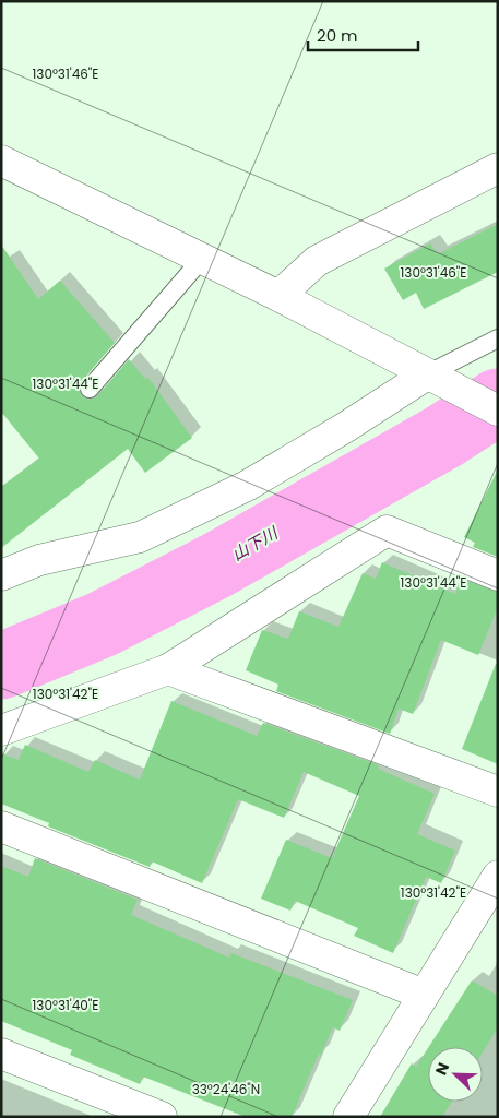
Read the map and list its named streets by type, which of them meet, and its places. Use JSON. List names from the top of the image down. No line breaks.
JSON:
{"water":["山下川"],"scale_bar":"20 m","north":"top left","coordinates":["130°31'46\"E","130°31'44\"E","130°31'42\"E","130°31'40\"E","33°24'46\"N"]}
